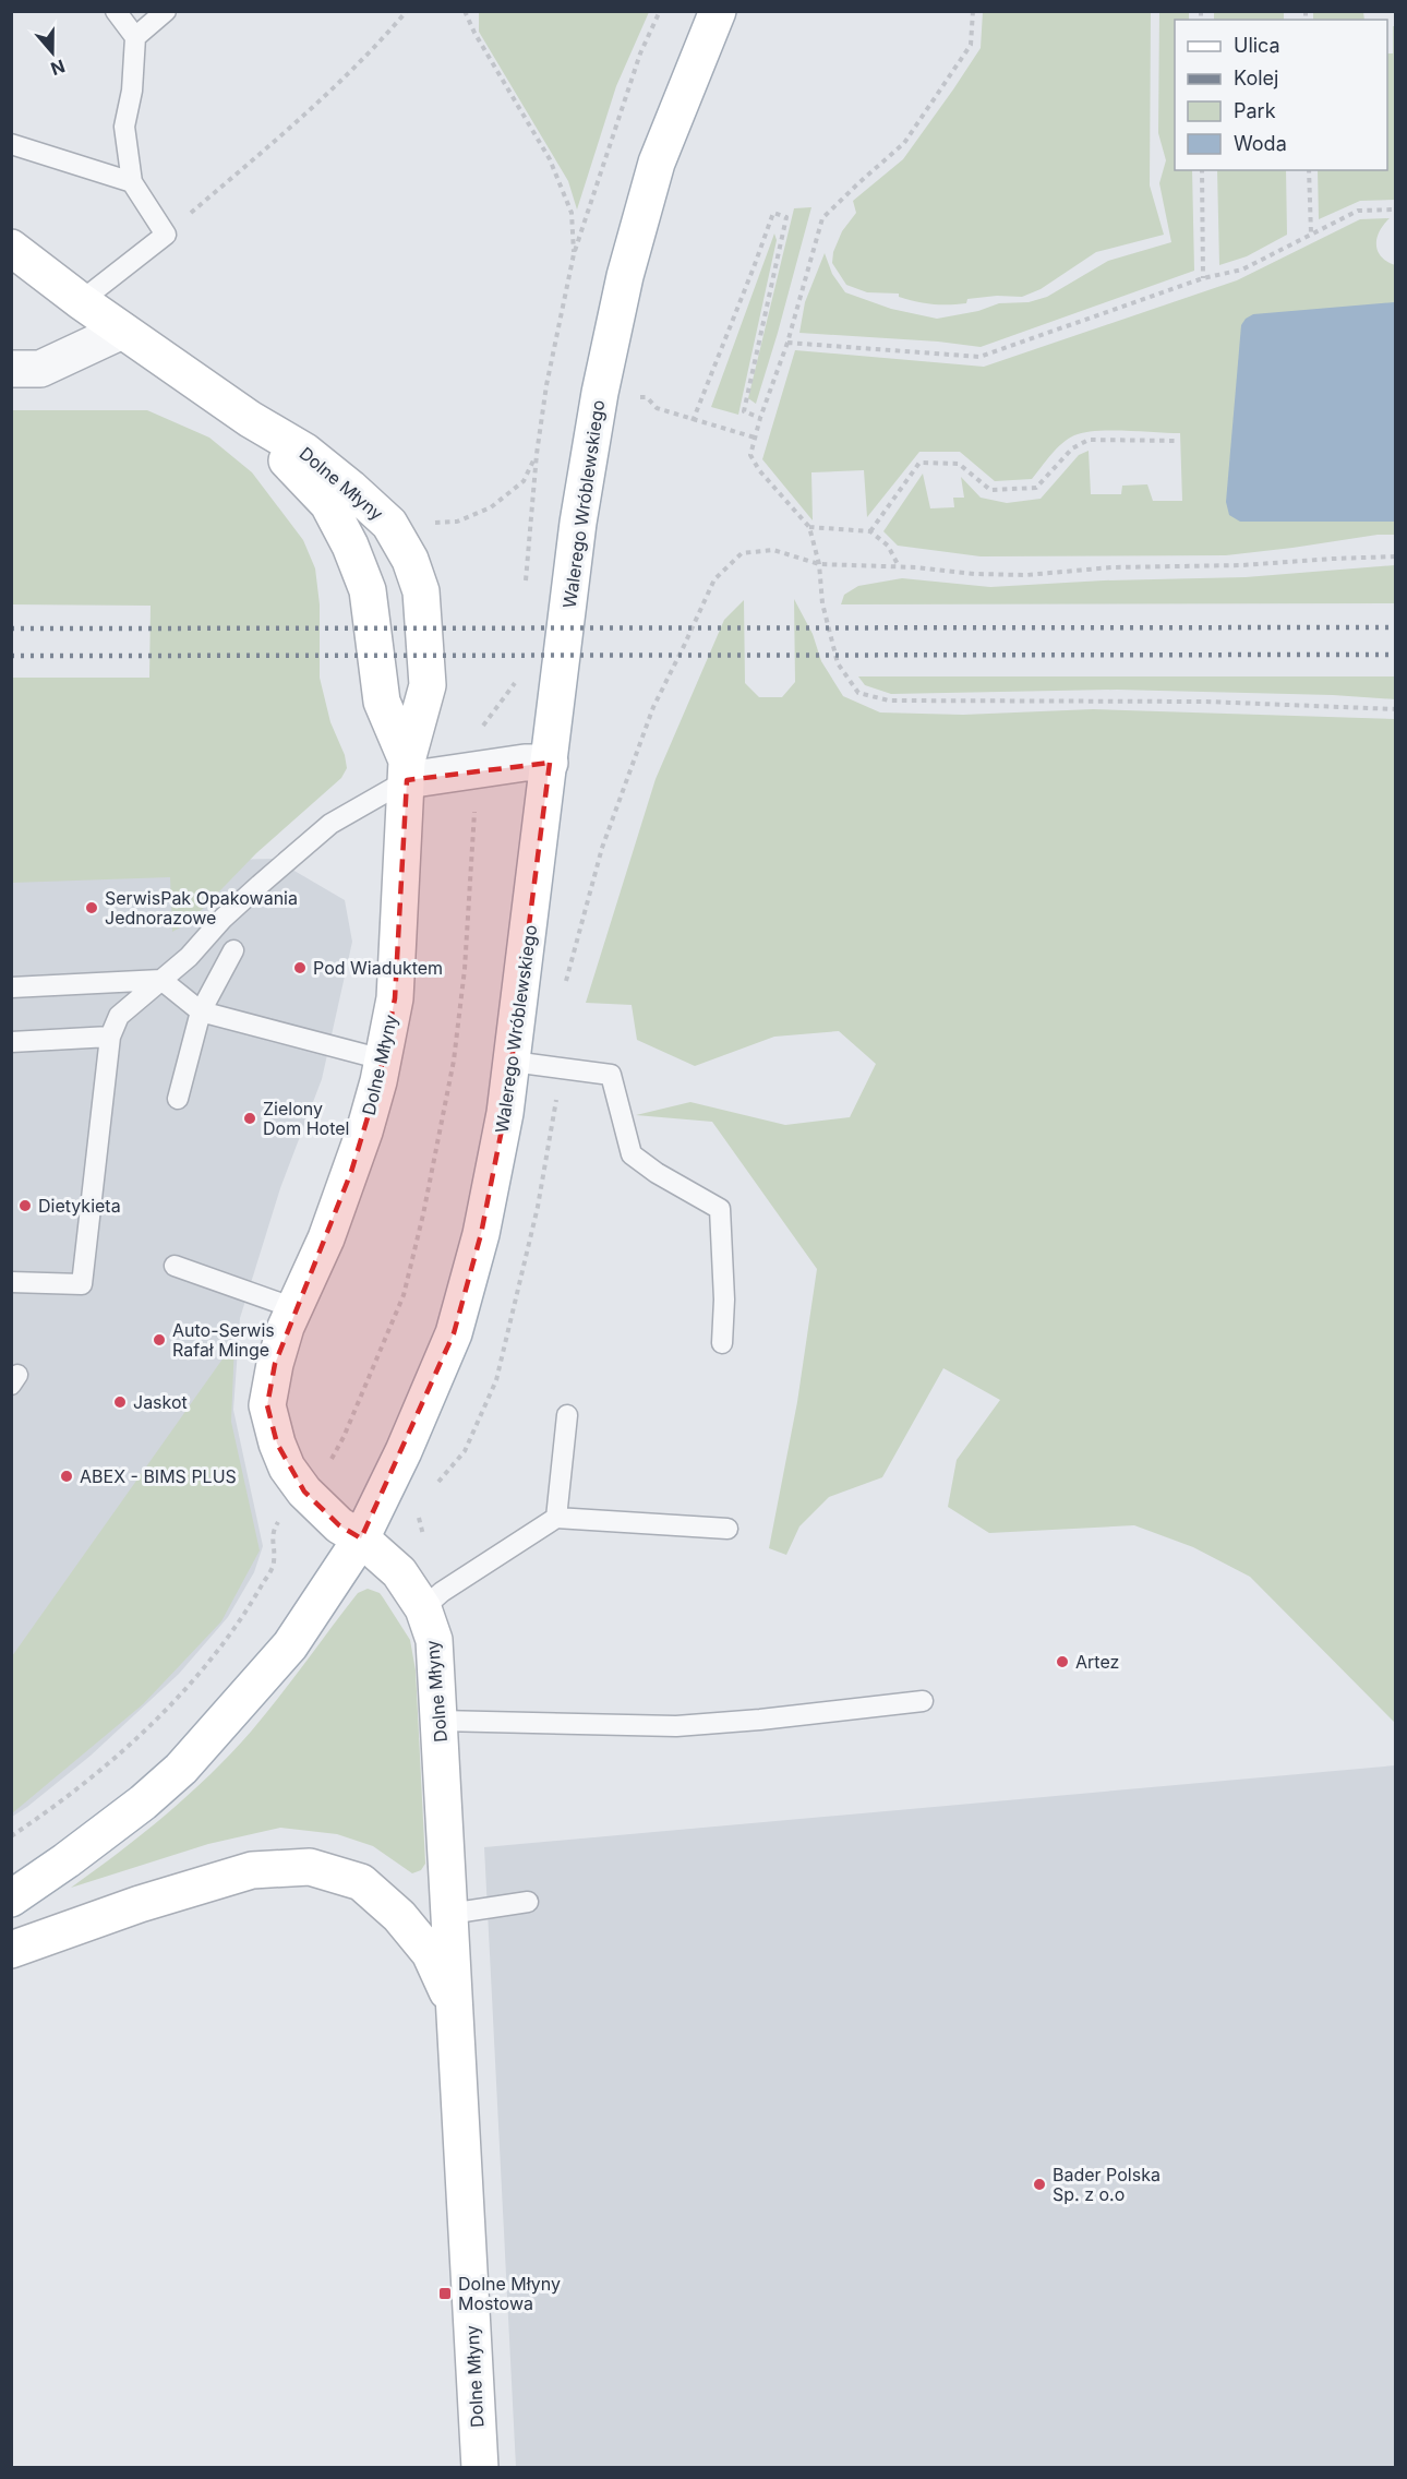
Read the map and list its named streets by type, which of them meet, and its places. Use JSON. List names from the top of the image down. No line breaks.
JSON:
{"streets":{"street":["Dolne Młyny","Walerego Wróblewskiego"]},"crossings":[["Dolne Młyny","Walerego Wróblewskiego"]],"places":{"other":["SerwisPak Opakowania Jednorazowe","Pod Wiaduktem","Zielony Dom Hotel","Dietykieta","Auto-Serwis Rafał Minge","Jaskot","ABEX - BIMS PLUS","Artez","Bader Polska Sp. z o.o"],"transit":["Dolne Młyny Mostowa"]},"legend":["Ulica","Kolej","Park","Woda"],"north":"bottom"}
